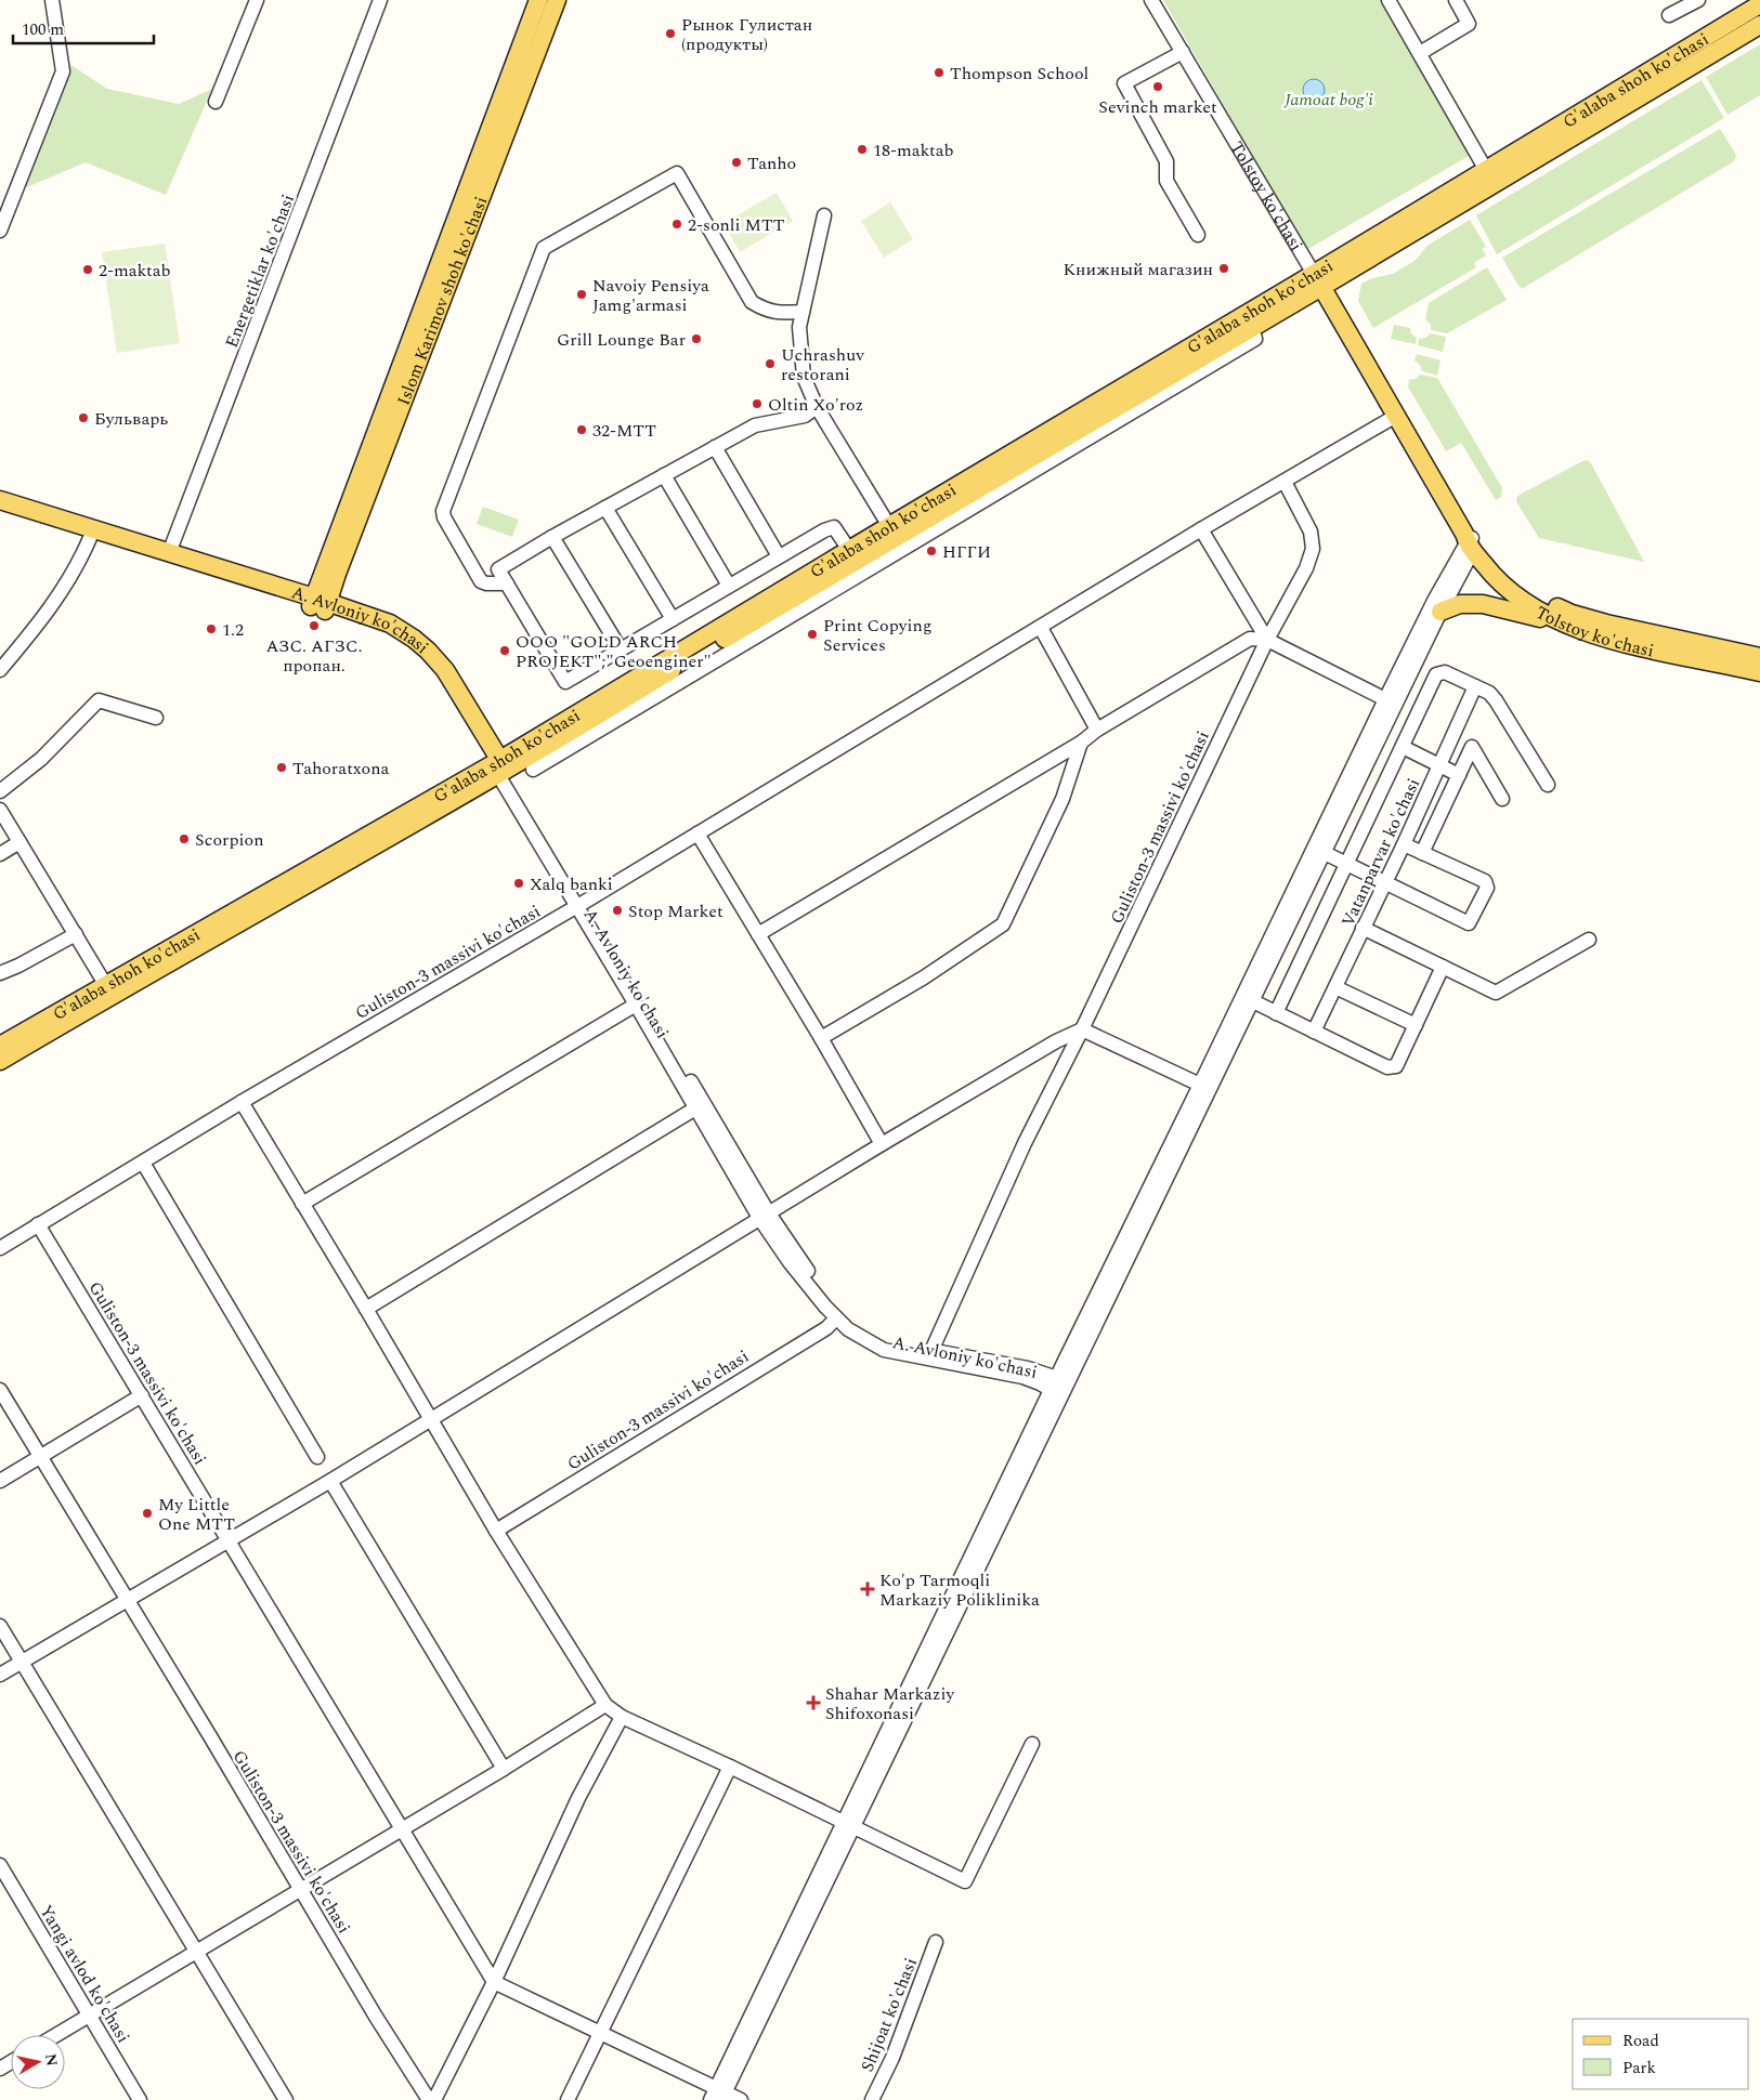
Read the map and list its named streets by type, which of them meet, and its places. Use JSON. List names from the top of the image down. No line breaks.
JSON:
{"streets":{"main road":["G'alaba shoh ko'chasi","Tolstoy ko'chasi","Islom Karimov shoh ko'chasi","A. Avloniy ko'chasi"],"street":["Energetiklar ko'chasi","Guliston-3 massivi ko'chasi","Vatanparvar ko'chasi","Yangi avlod ko'chasi","Shijoat ko'chasi"]},"crossings":[["G'alaba shoh ko'chasi","Tolstoy ko'chasi"],["G'alaba shoh ko'chasi","A. Avloniy ko'chasi"],["Tolstoy ko'chasi","Guliston-3 massivi ko'chasi"],["Energetiklar ko'chasi","A. Avloniy ko'chasi"],["Islom Karimov shoh ko'chasi","A. Avloniy ko'chasi"],["A. Avloniy ko'chasi","Guliston-3 massivi ko'chasi"]],"parks":["Jamoat bog'i"],"places":{"other":["Рынок Гулистан (продукты)","Thompson School","Sevinch market","18-maktab","Tanho","2-sonli MTT","Книжный магазин","2-maktab","Navoiy Pensiya Jamg'armasi","Grill Lounge Bar","Uchrashuv restorani","Oltin Xo'roz","Бульварь","32-MTT","НГГИ","АЗС. АГЗС. пропан.","1.2","Print Copying Services","ООО \"GOLD ARCH PROJEKT\";\"Geoenginer\"","Tahoratxona","Scorpion","Xalq banki","Stop Market","My Little One MTT"],"health":["Ko'p Tarmoqli Markaziy Poliklinika","Shahar Markaziy Shifoxonasi"]},"legend":["Road","Park"],"scale_bar":"100 m","north":"right"}
